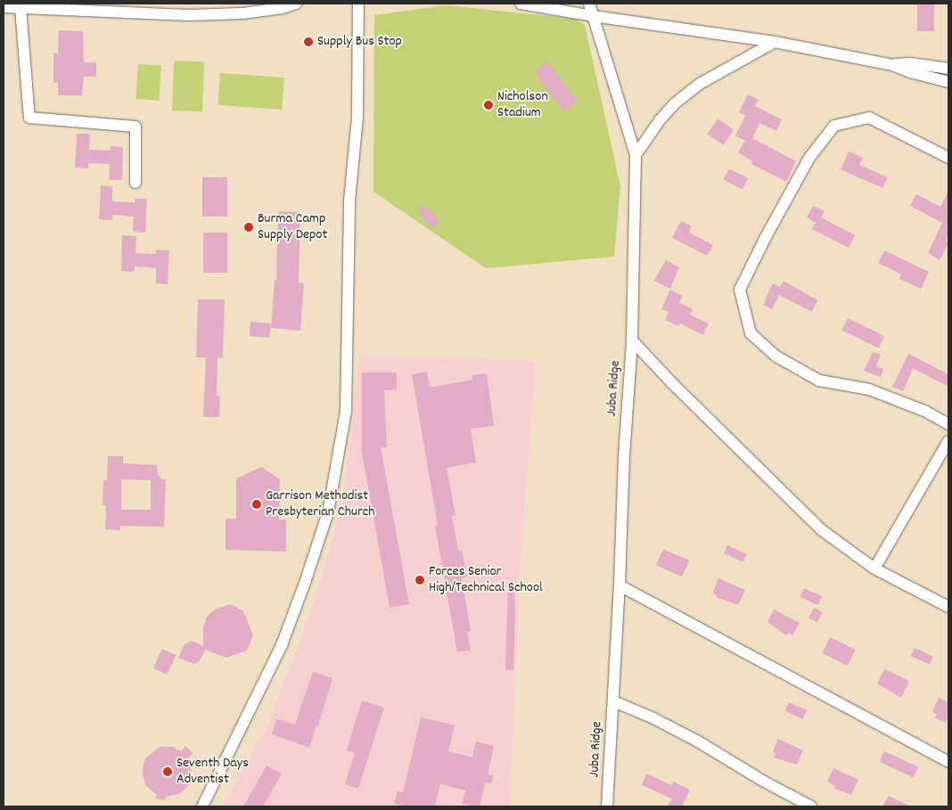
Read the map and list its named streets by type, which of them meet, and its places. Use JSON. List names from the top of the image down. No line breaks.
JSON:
{"streets":{"street":["Juba Ridge"]},"places":["Supply Bus Stop","Nicholson Stadium","Burma Camp Supply Depot","Garrison Methodist Presbyterian Church","Forces Senior High/Technical School","Seventh Days Adventist"]}
